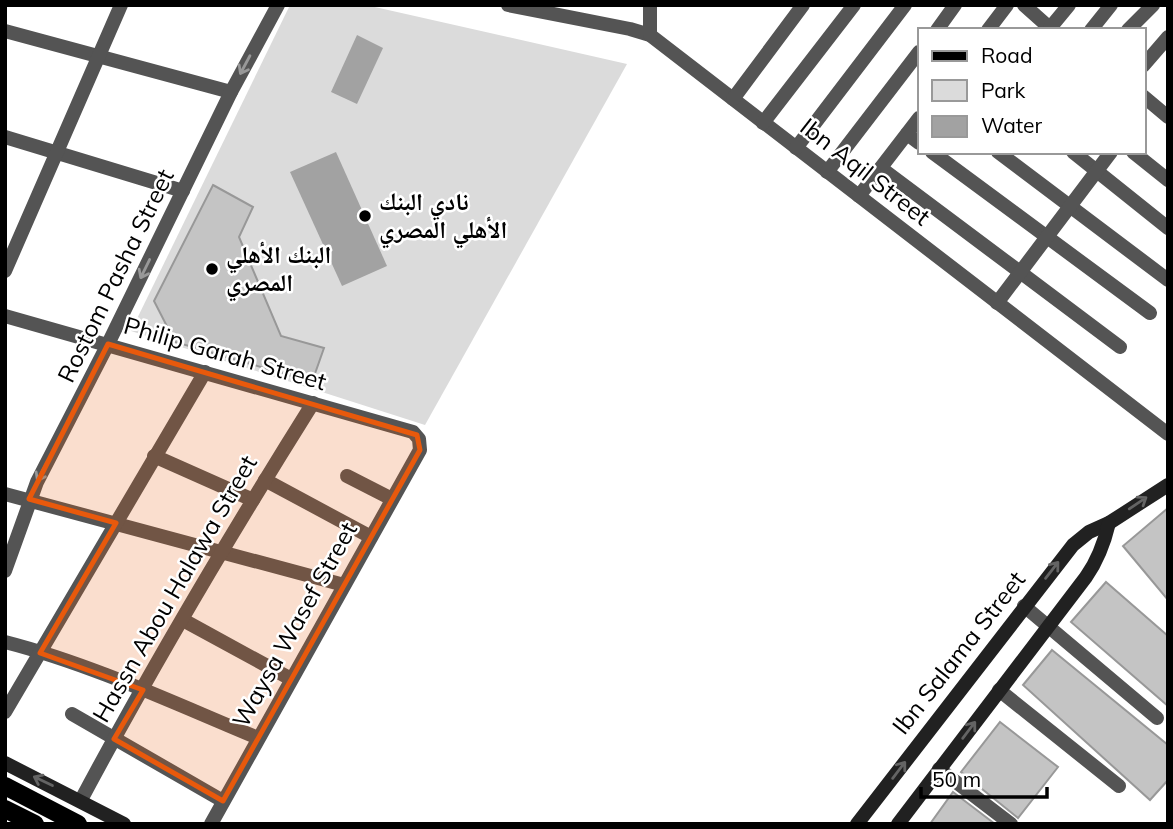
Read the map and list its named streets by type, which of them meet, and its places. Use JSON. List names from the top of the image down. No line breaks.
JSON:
{"streets":{"street":["Ibn Aqil Street","Rostom Pasha Street","Philip Garah Street","Hassn Abou Halawa Street","Waysa Wasef Street","Ibn Salama Street"]},"crossings":[["Rostom Pasha Street","Philip Garah Street"],["Philip Garah Street","Hassn Abou Halawa Street"],["Philip Garah Street","Waysa Wasef Street"]],"places":["نادي البنك الأهلي المصري","البنك الأهلي المصري"],"legend":["Road","Park","Water"],"scale_bar":"50 m"}
